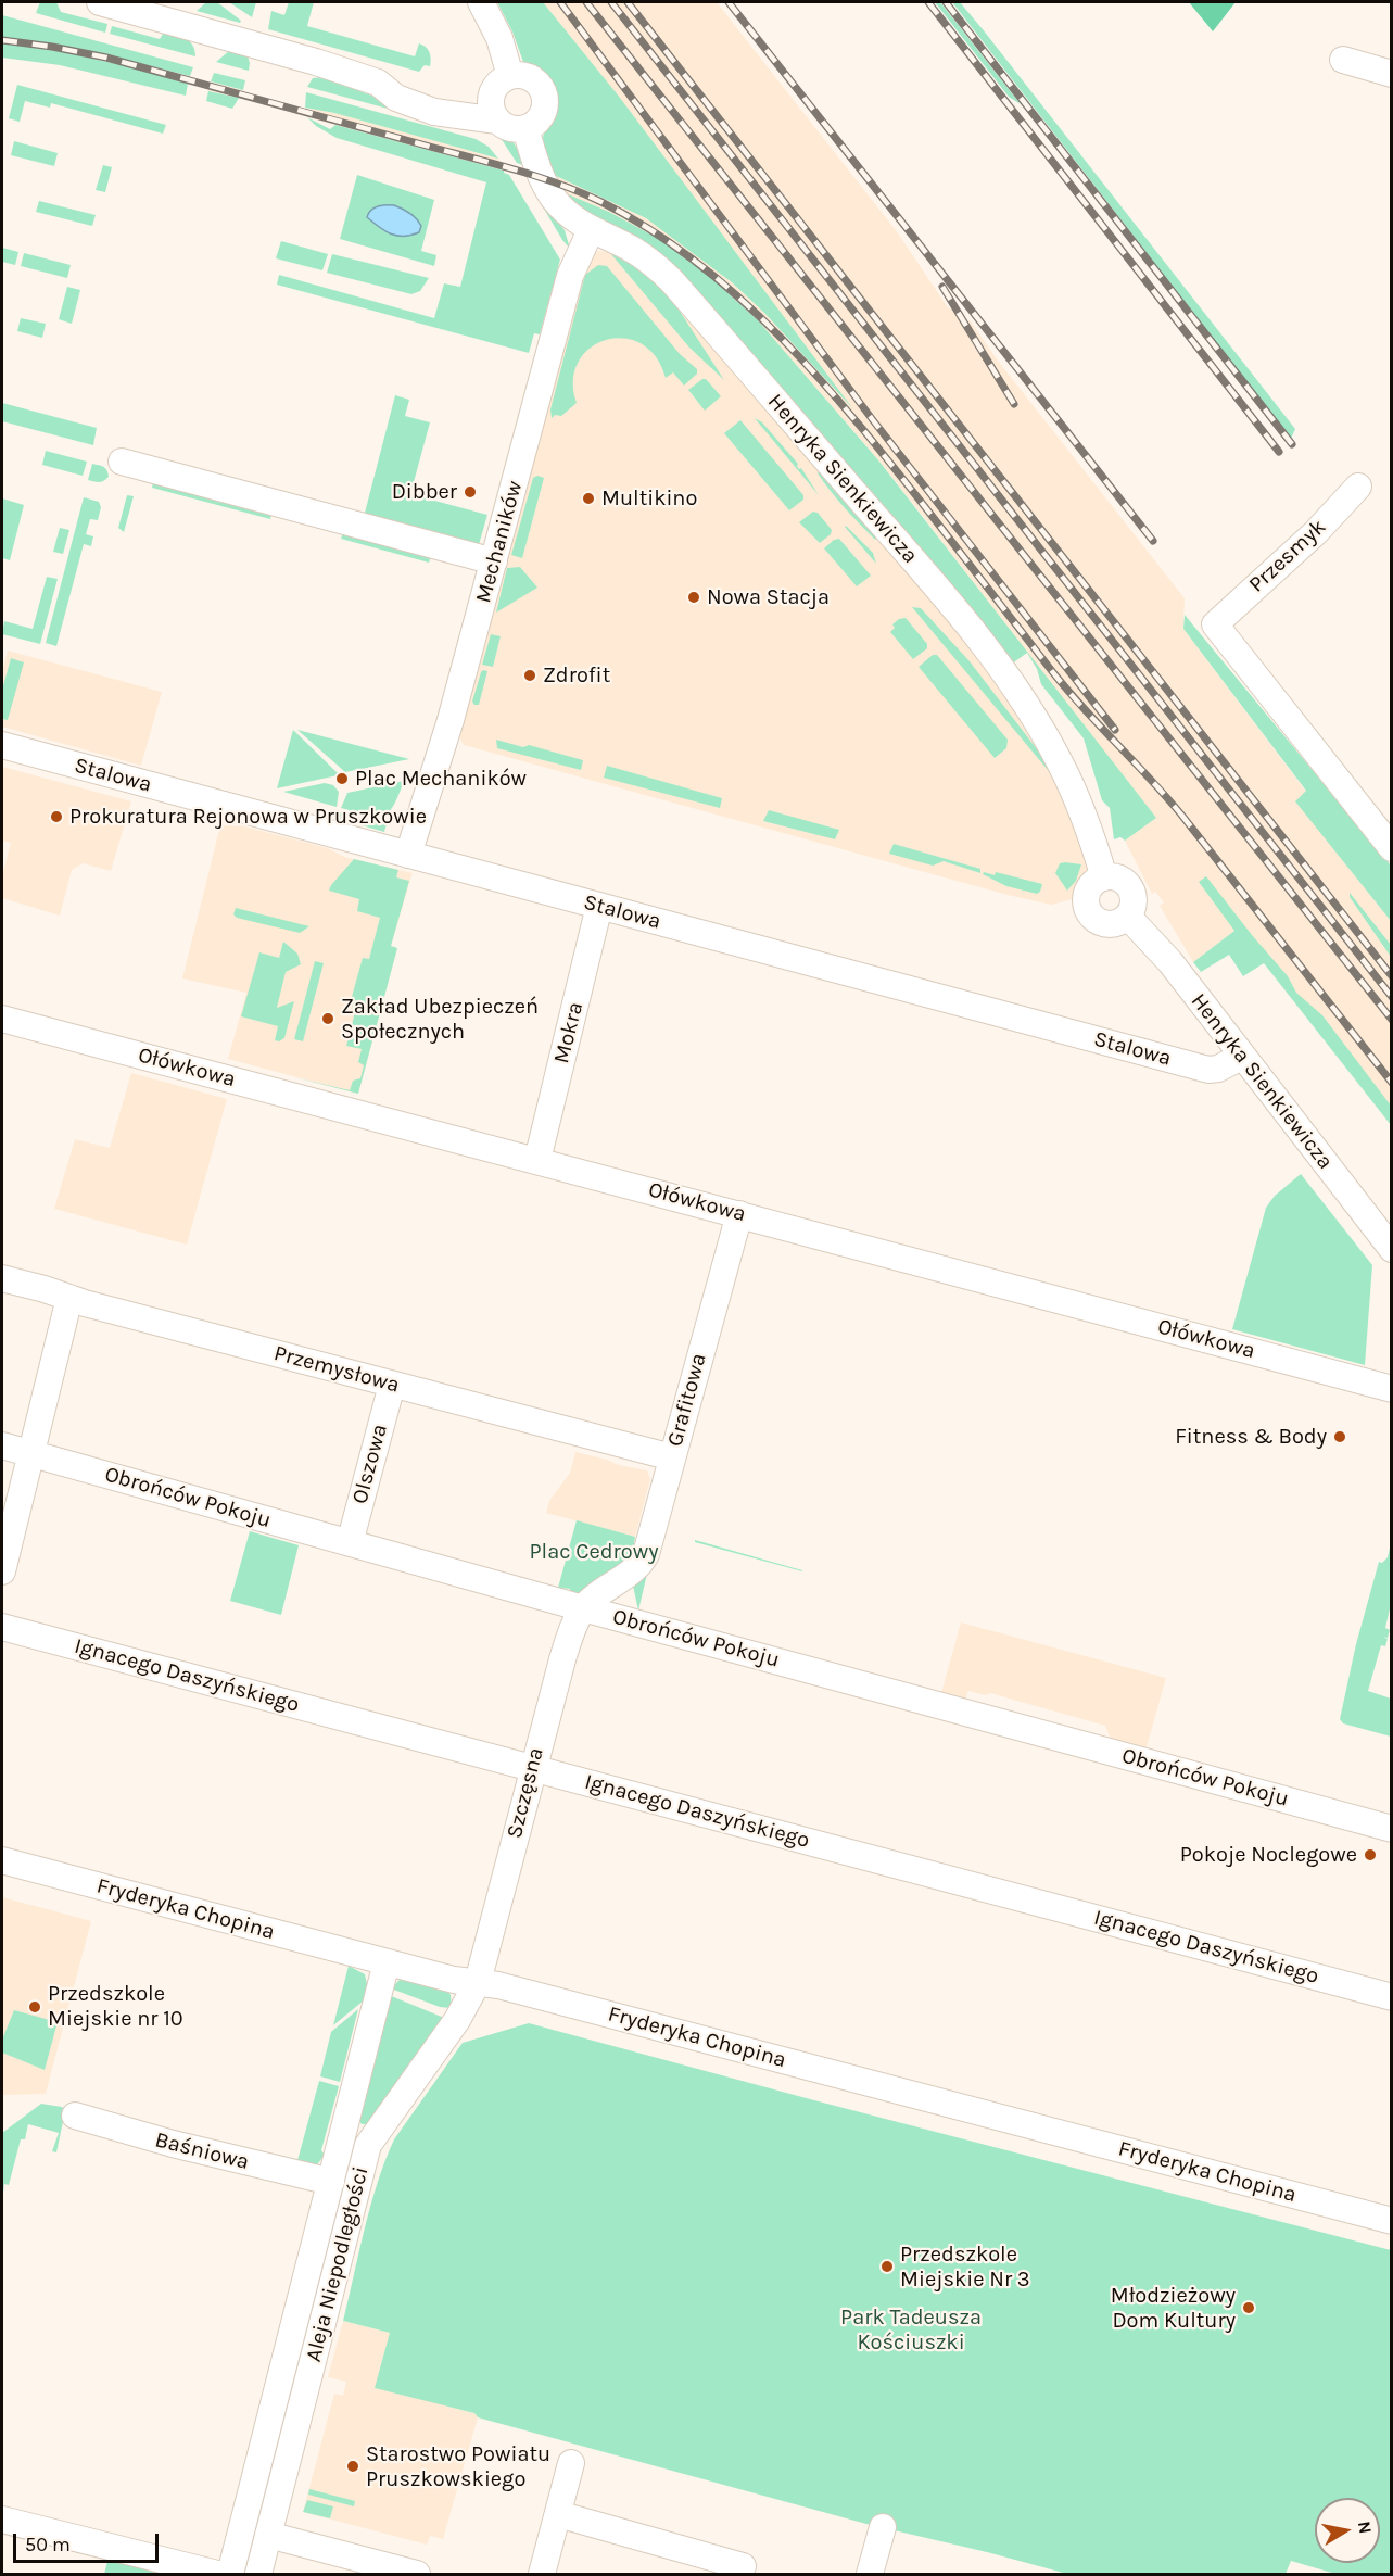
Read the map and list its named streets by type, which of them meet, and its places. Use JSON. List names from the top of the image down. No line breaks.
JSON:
{"streets":{"street":["Henryka Sienkiewicza","Mechaników","Przesmyk","Stalowa","Mokra","Ołówkowa","Przemysłowa","Grafitowa","Olszowa","Obrońców Pokoju","Ignacego Daszyńskiego","Szczęsna","Fryderyka Chopina","Baśniowa","Aleja Niepodległości"]},"crossings":[["Henryka Sienkiewicza","Mechaników"],["Henryka Sienkiewicza","Stalowa"],["Mechaników","Stalowa"],["Stalowa","Mokra"],["Mokra","Ołówkowa"],["Ołówkowa","Grafitowa"],["Przemysłowa","Grafitowa"],["Przemysłowa","Olszowa"],["Grafitowa","Obrońców Pokoju"],["Grafitowa","Szczęsna"],["Olszowa","Obrońców Pokoju"],["Obrońców Pokoju","Szczęsna"],["Ignacego Daszyńskiego","Szczęsna"],["Szczęsna","Fryderyka Chopina"],["Szczęsna","Aleja Niepodległości"],["Fryderyka Chopina","Aleja Niepodległości"],["Baśniowa","Aleja Niepodległości"]],"parks":["Plac Cedrowy","Park Tadeusza Kościuszki"],"places":["Dibber","Multikino","Nowa Stacja","Zdrofit","Plac Mechaników","Prokuratura Rejonowa w Pruszkowie","Zakład Ubezpieczeń Społecznych","Fitness & Body","Pokoje Noclegowe","Przedszkole Miejskie nr 10","Przedszkole Miejskie Nr 3","Młodzieżowy Dom Kultury","Starostwo Powiatu Pruszkowskiego"],"scale_bar":"50 m","north":"right"}
